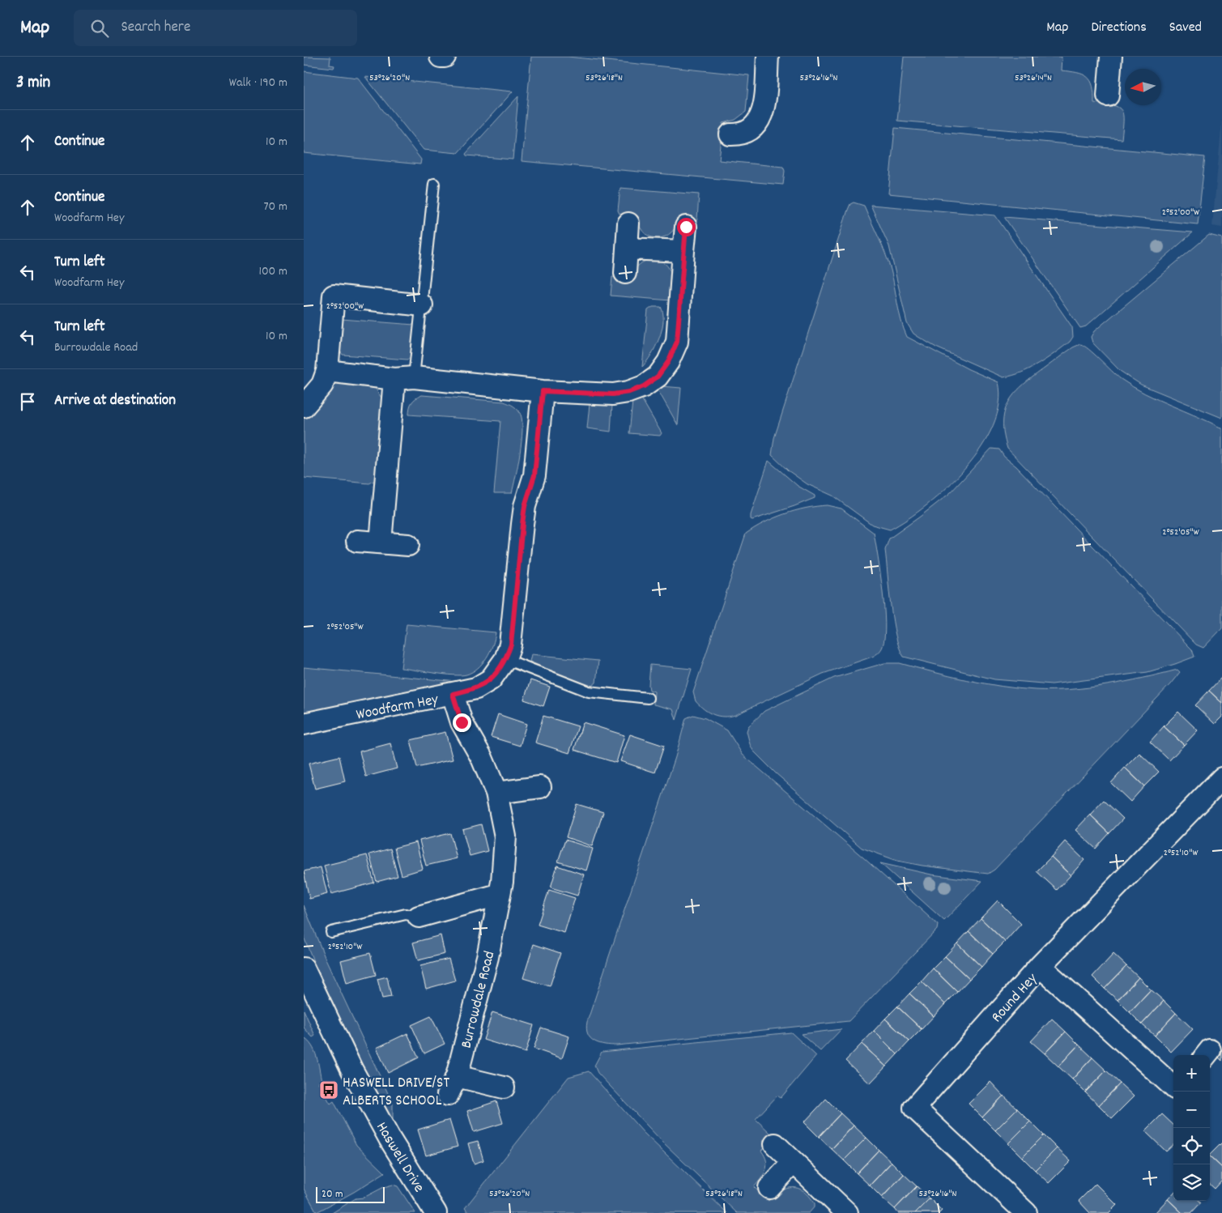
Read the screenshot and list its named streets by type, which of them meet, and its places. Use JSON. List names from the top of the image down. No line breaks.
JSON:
{"streets":{"street":["Woodfarm Hey","Round Hey","Burrowdale Road","Haswell Drive"]},"crossings":[["Woodfarm Hey","Burrowdale Road"]],"places":{"bus stop":["HASWELL DRIVE/ST ALBERTS SCHOOL"]},"scale_bar":"20 m","north":"left","page":{"header":"Map","search":"Search here","nav":["Map","Directions","Saved"],"heading":["3 min","Walk · 190 m"],"list":[["Continue","10 m"],["Continue","Woodfarm Hey","70 m"],["Turn left","Woodfarm Hey","100 m"],["Turn left","Burrowdale Road","10 m"],"Arrive at destination"],"map_buttons":["+","−"],"scale":"20 m"},"coordinates":["53°26'20\"N","53°26'18\"N","53°26'16\"N","53°26'14\"N","2°52'00\"W","2°52'05\"W","2°52'10\"W"]}
